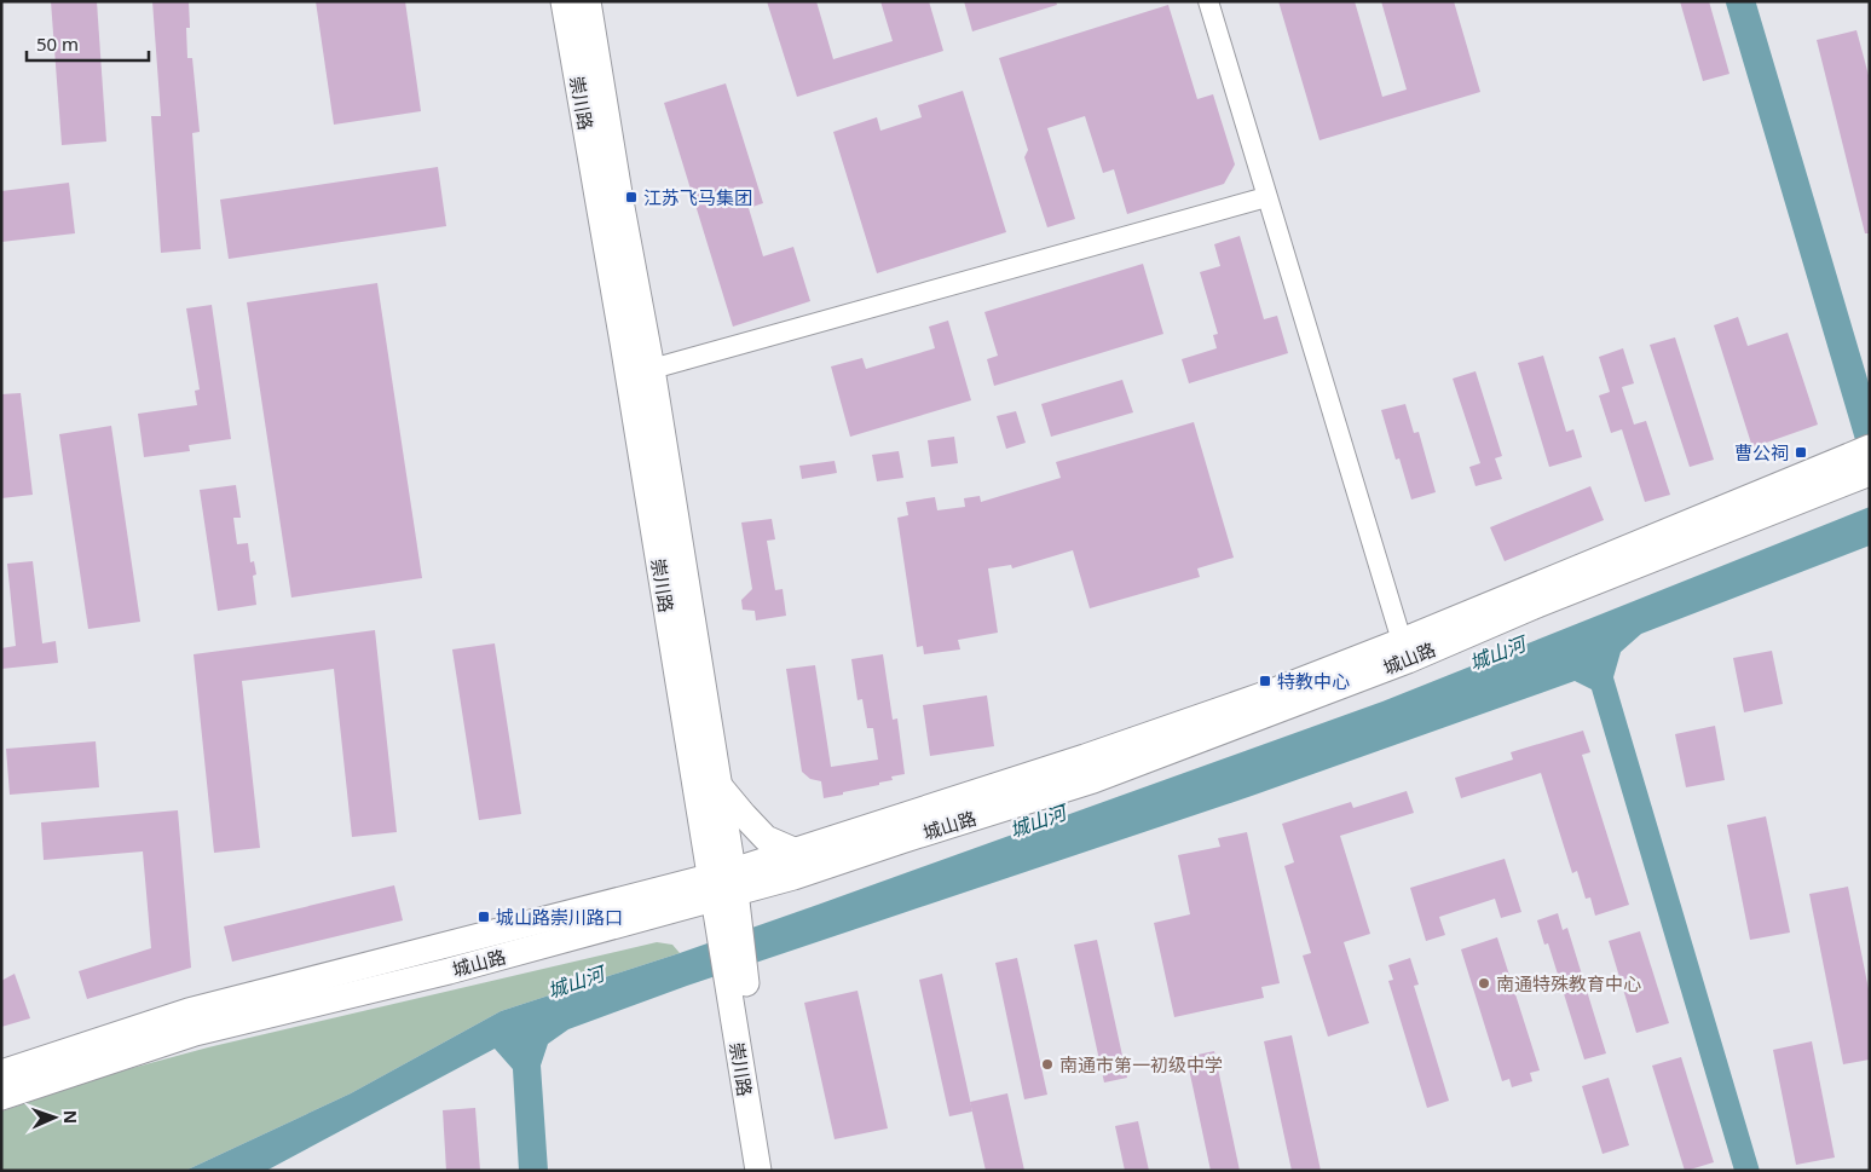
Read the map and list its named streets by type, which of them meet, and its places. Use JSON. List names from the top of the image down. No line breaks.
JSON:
{"streets":{"main road":["崇川路","城山路"]},"crossings":[["崇川路","城山路"]],"water":["城山河"],"places":{"transit":["江苏飞马集团","曹公祠","特教中心","城山路崇川路口"],"other":["南通特殊教育中心","南通市第一初级中学"]},"scale_bar":"50 m","north":"right"}
